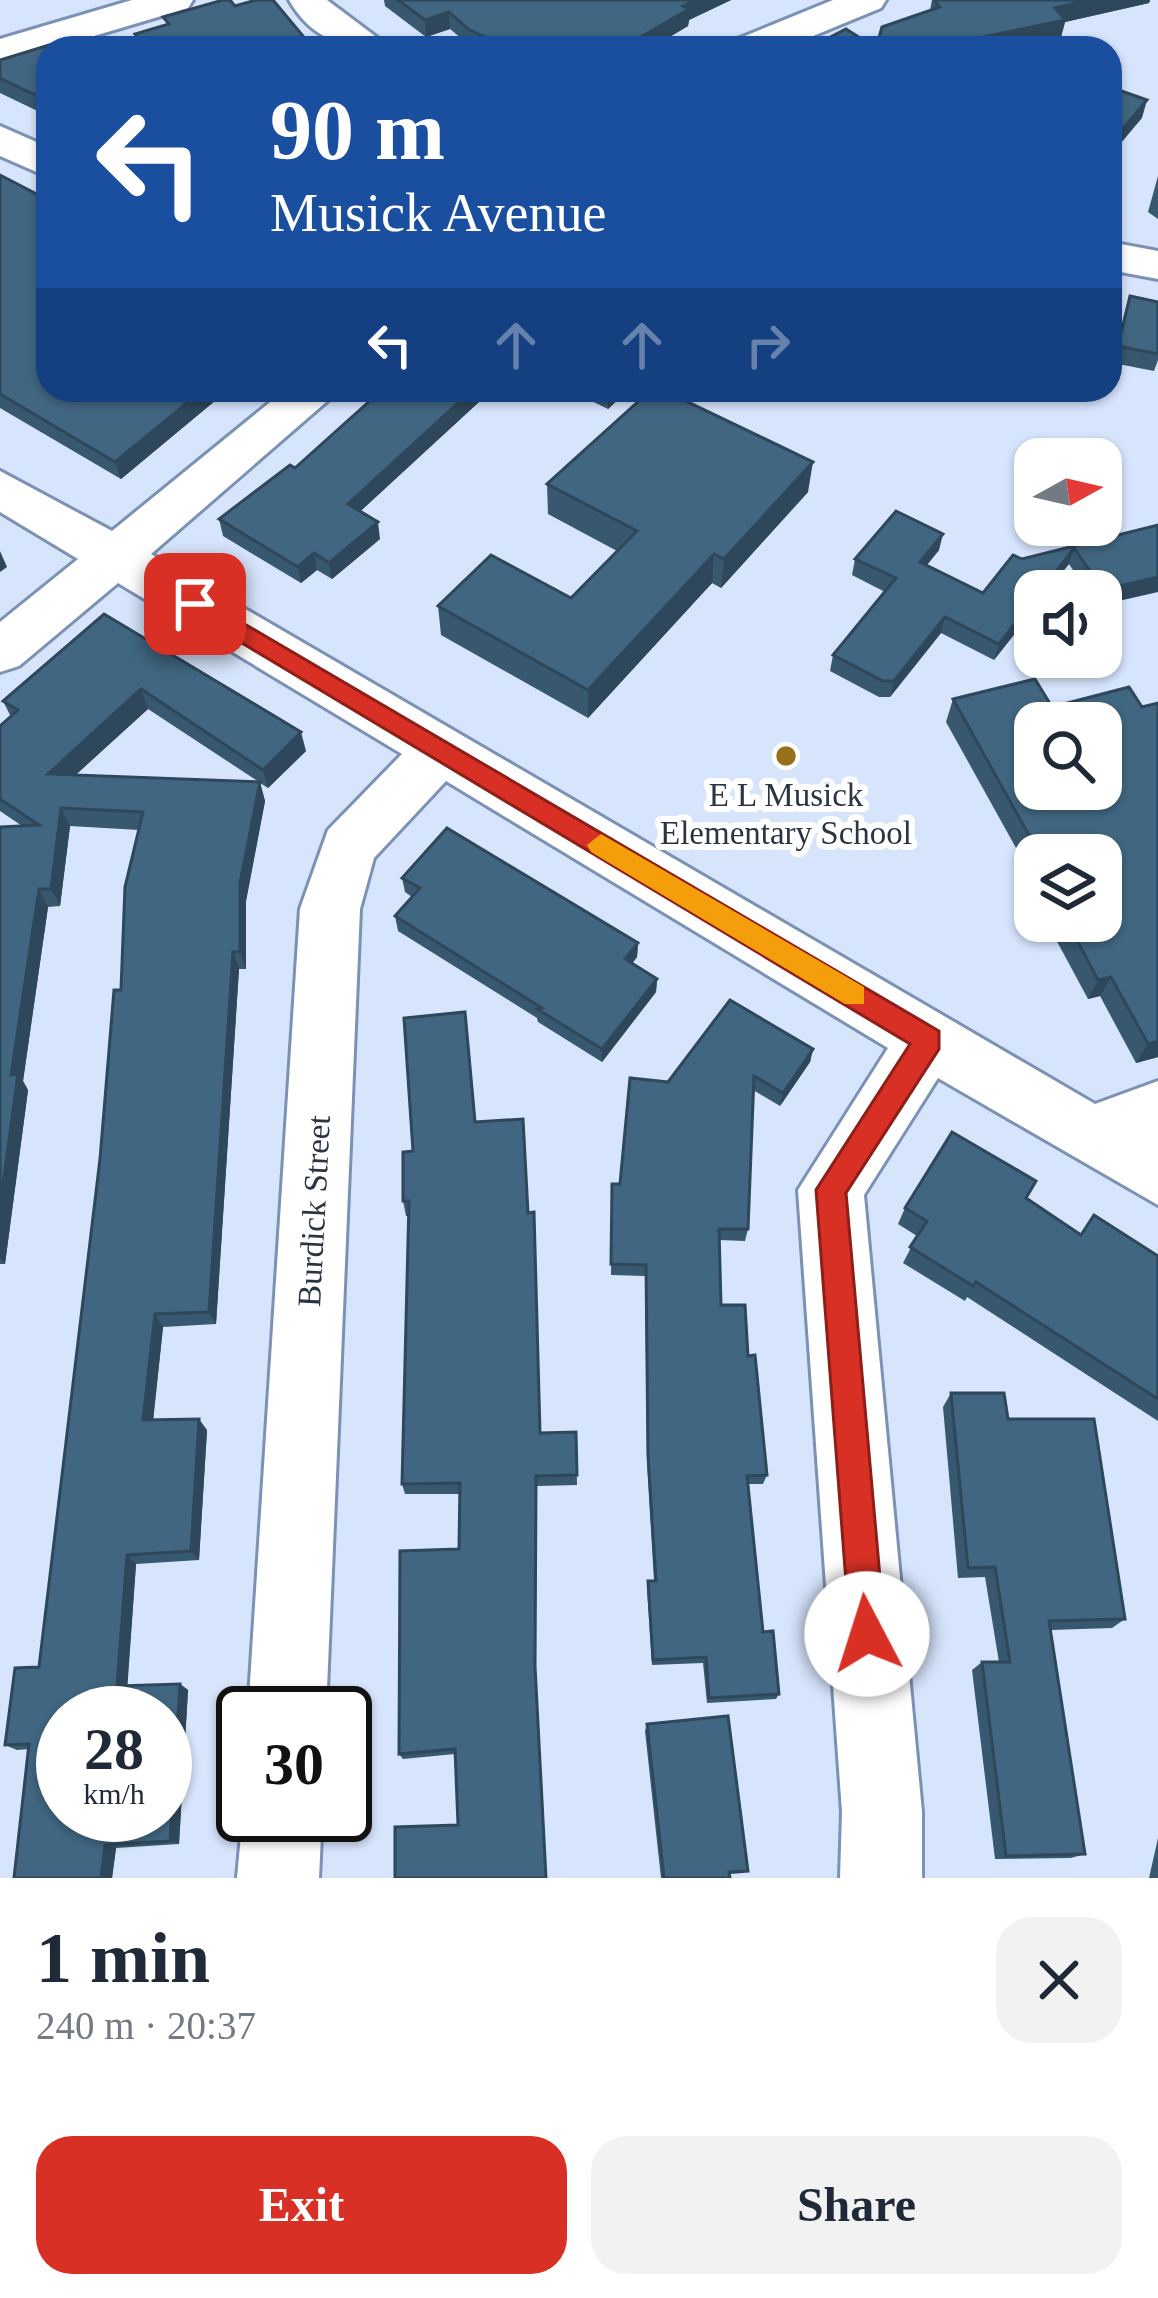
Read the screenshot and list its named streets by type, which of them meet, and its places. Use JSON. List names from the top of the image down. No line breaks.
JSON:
{"streets":{"street":["Burdick Street"]},"places":["E L Musick Elementary School"],"north":"right","page":{"turn":["90 m","Musick Avenue"],"speed":"28 km/h","limit":"30","heading":["1 min","240 m · 20:37"],"buttons":["Exit","Share"]}}
